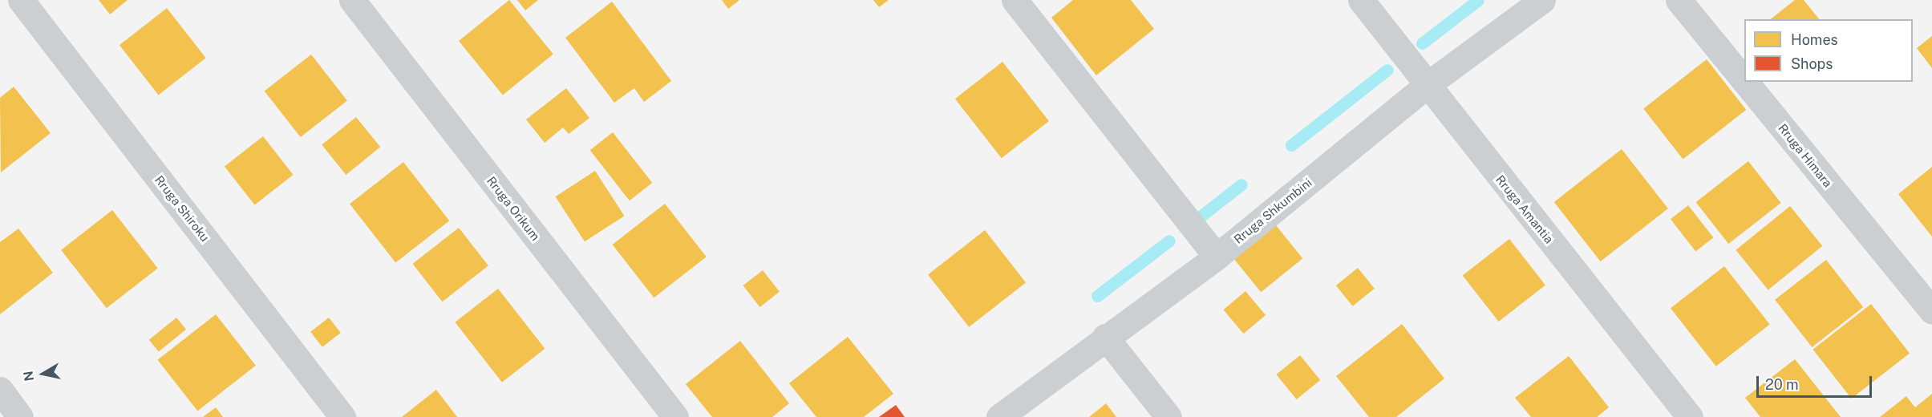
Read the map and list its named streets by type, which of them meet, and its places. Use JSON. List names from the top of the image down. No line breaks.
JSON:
{"streets":{"street":["Rruga Himara","Rruga Shiroku","Rruga Orikum","Rruga Amantia","Rruga Shkumbini"]},"crossings":[["Rruga Amantia","Rruga Shkumbini"]],"legend":["Homes","Shops"],"scale_bar":"20 m","north":"left"}
